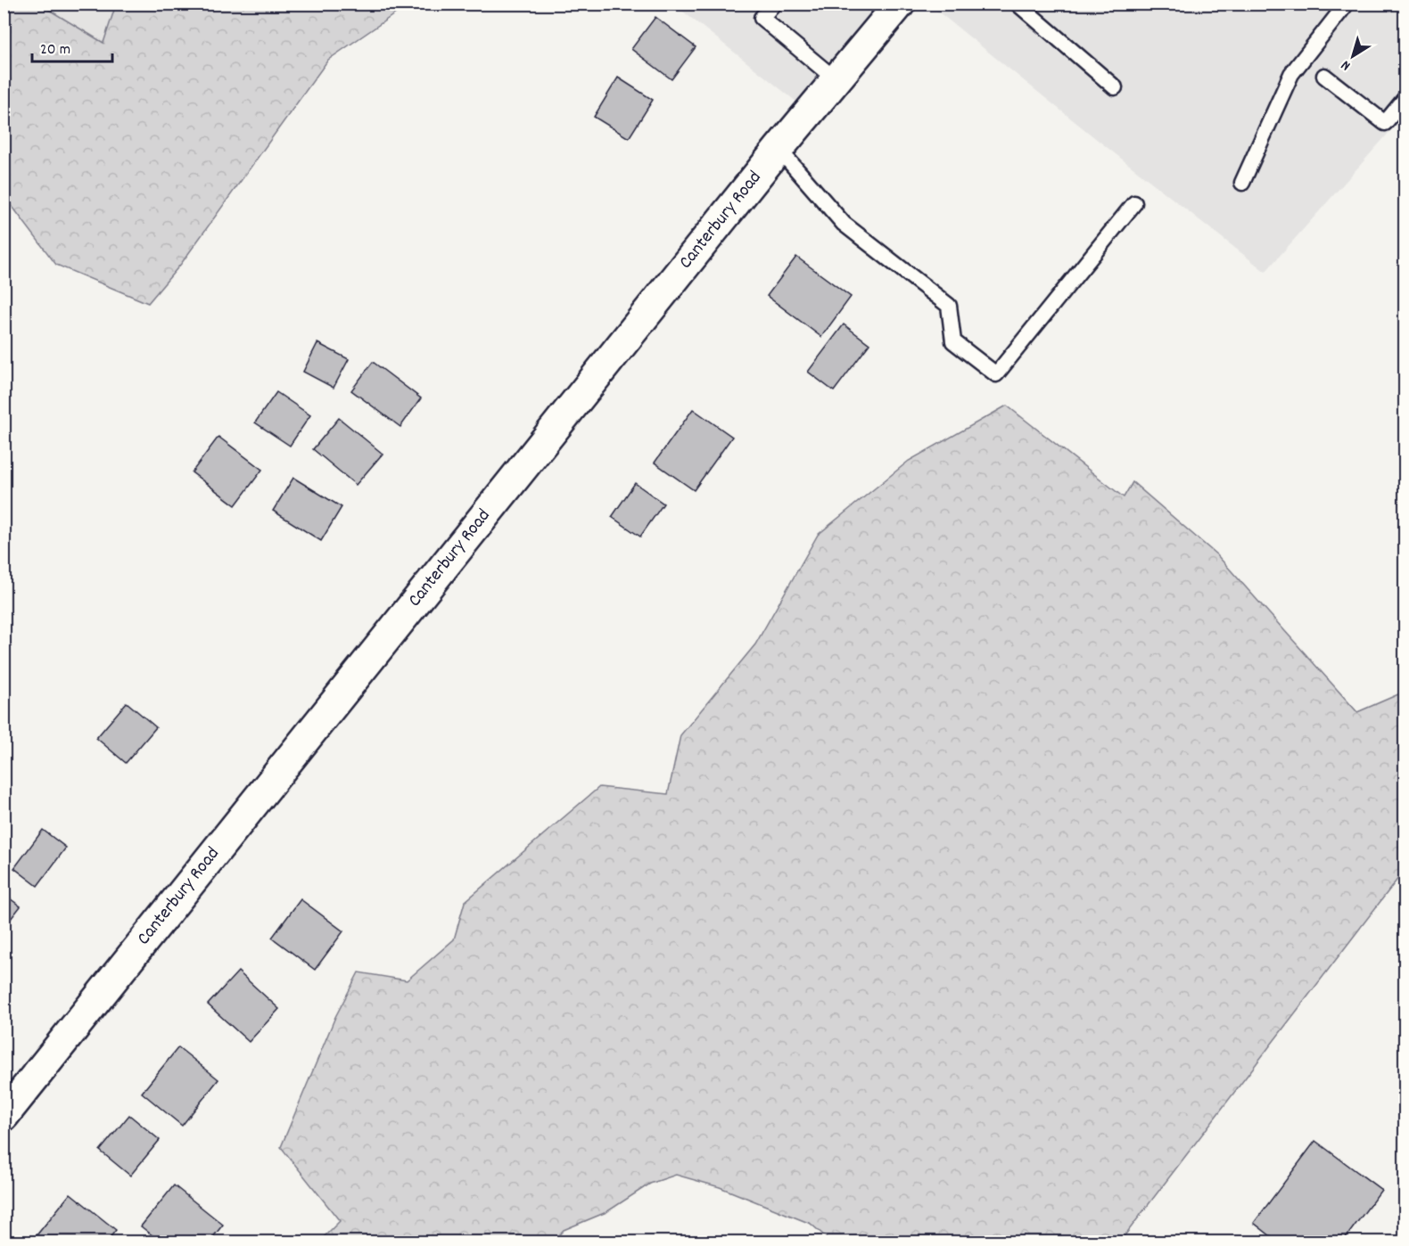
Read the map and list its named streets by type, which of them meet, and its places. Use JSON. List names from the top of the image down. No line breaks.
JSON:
{"streets":{"street":["Canterbury Road"]},"scale_bar":"20 m","north":"bottom left"}
